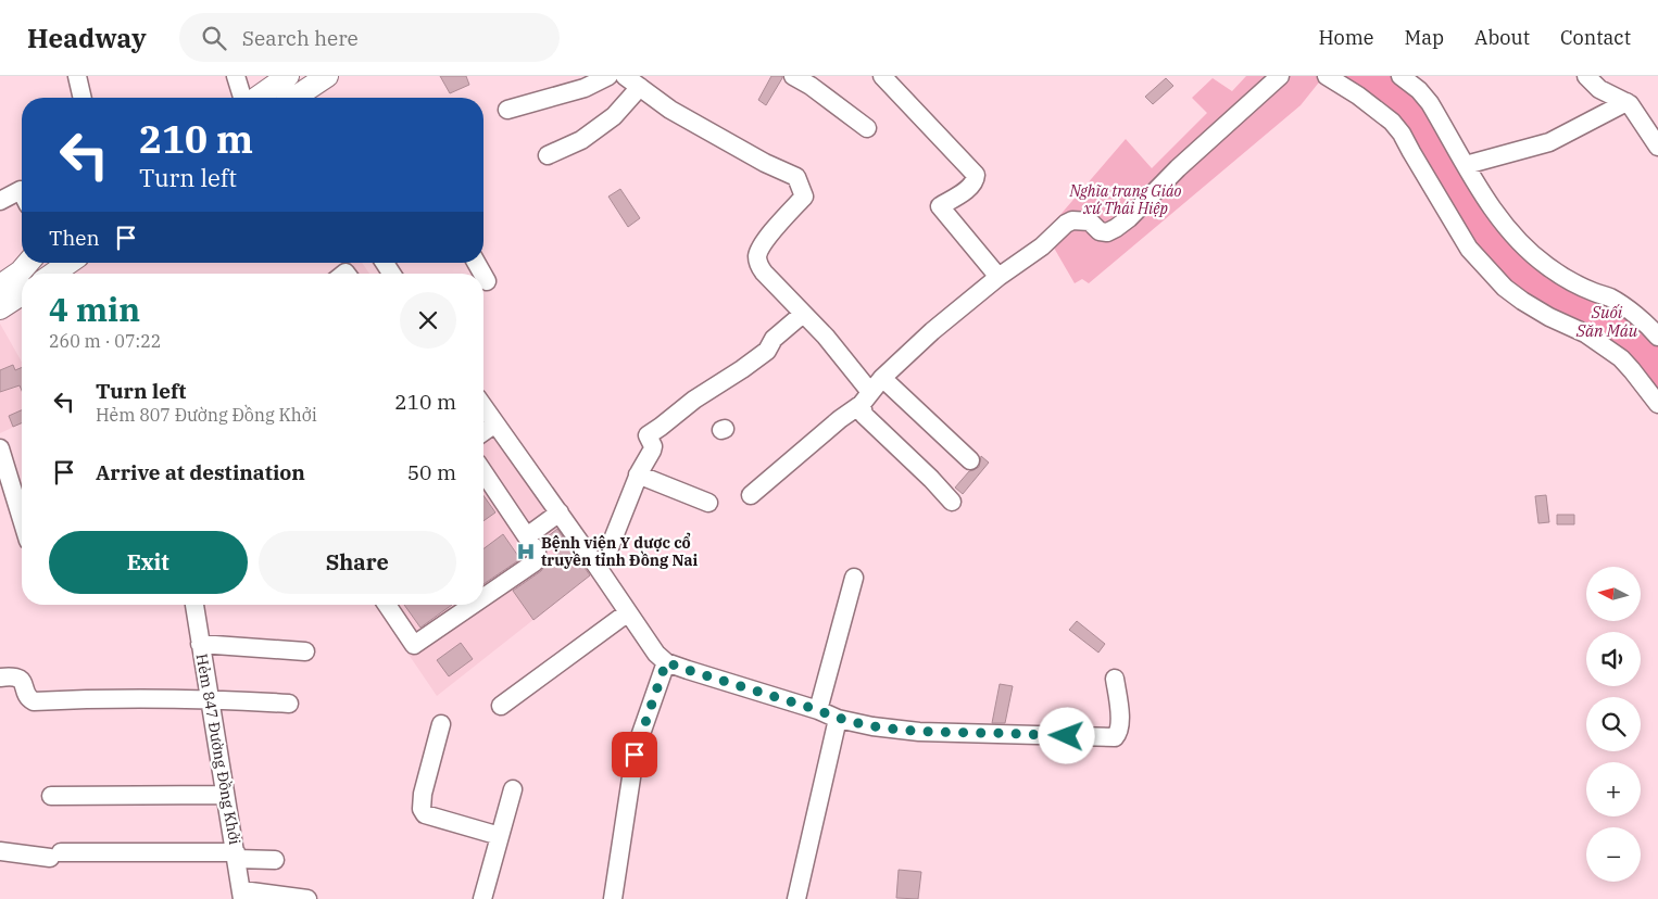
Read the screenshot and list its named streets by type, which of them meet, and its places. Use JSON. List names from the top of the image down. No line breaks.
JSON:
{"streets":{"street":["Hẻm 847 Đường Đồng Khởi"]},"water":["Suối Săn Máu"],"parks":["Nghĩa trang Giáo xứ Thái Hiệp"],"places":{"hospital":["Bệnh viện Y dược cổ truyền tỉnh Đồng Nai"]},"north":"left","page":{"header":"Headway","search":"Search here","nav":["Home","Map","About","Contact"],"turn":["210 m","Turn left"],"then":"Then","heading":["4 min","260 m · 07:22"],"list":[{"name":"Turn left","note":"Hẻm 807 Đường Đồng Khởi","value":"210 m"},{"name":"Arrive at destination","value":"50 m"}],"buttons":["Exit","Share"],"map_buttons":["+","−"]}}
